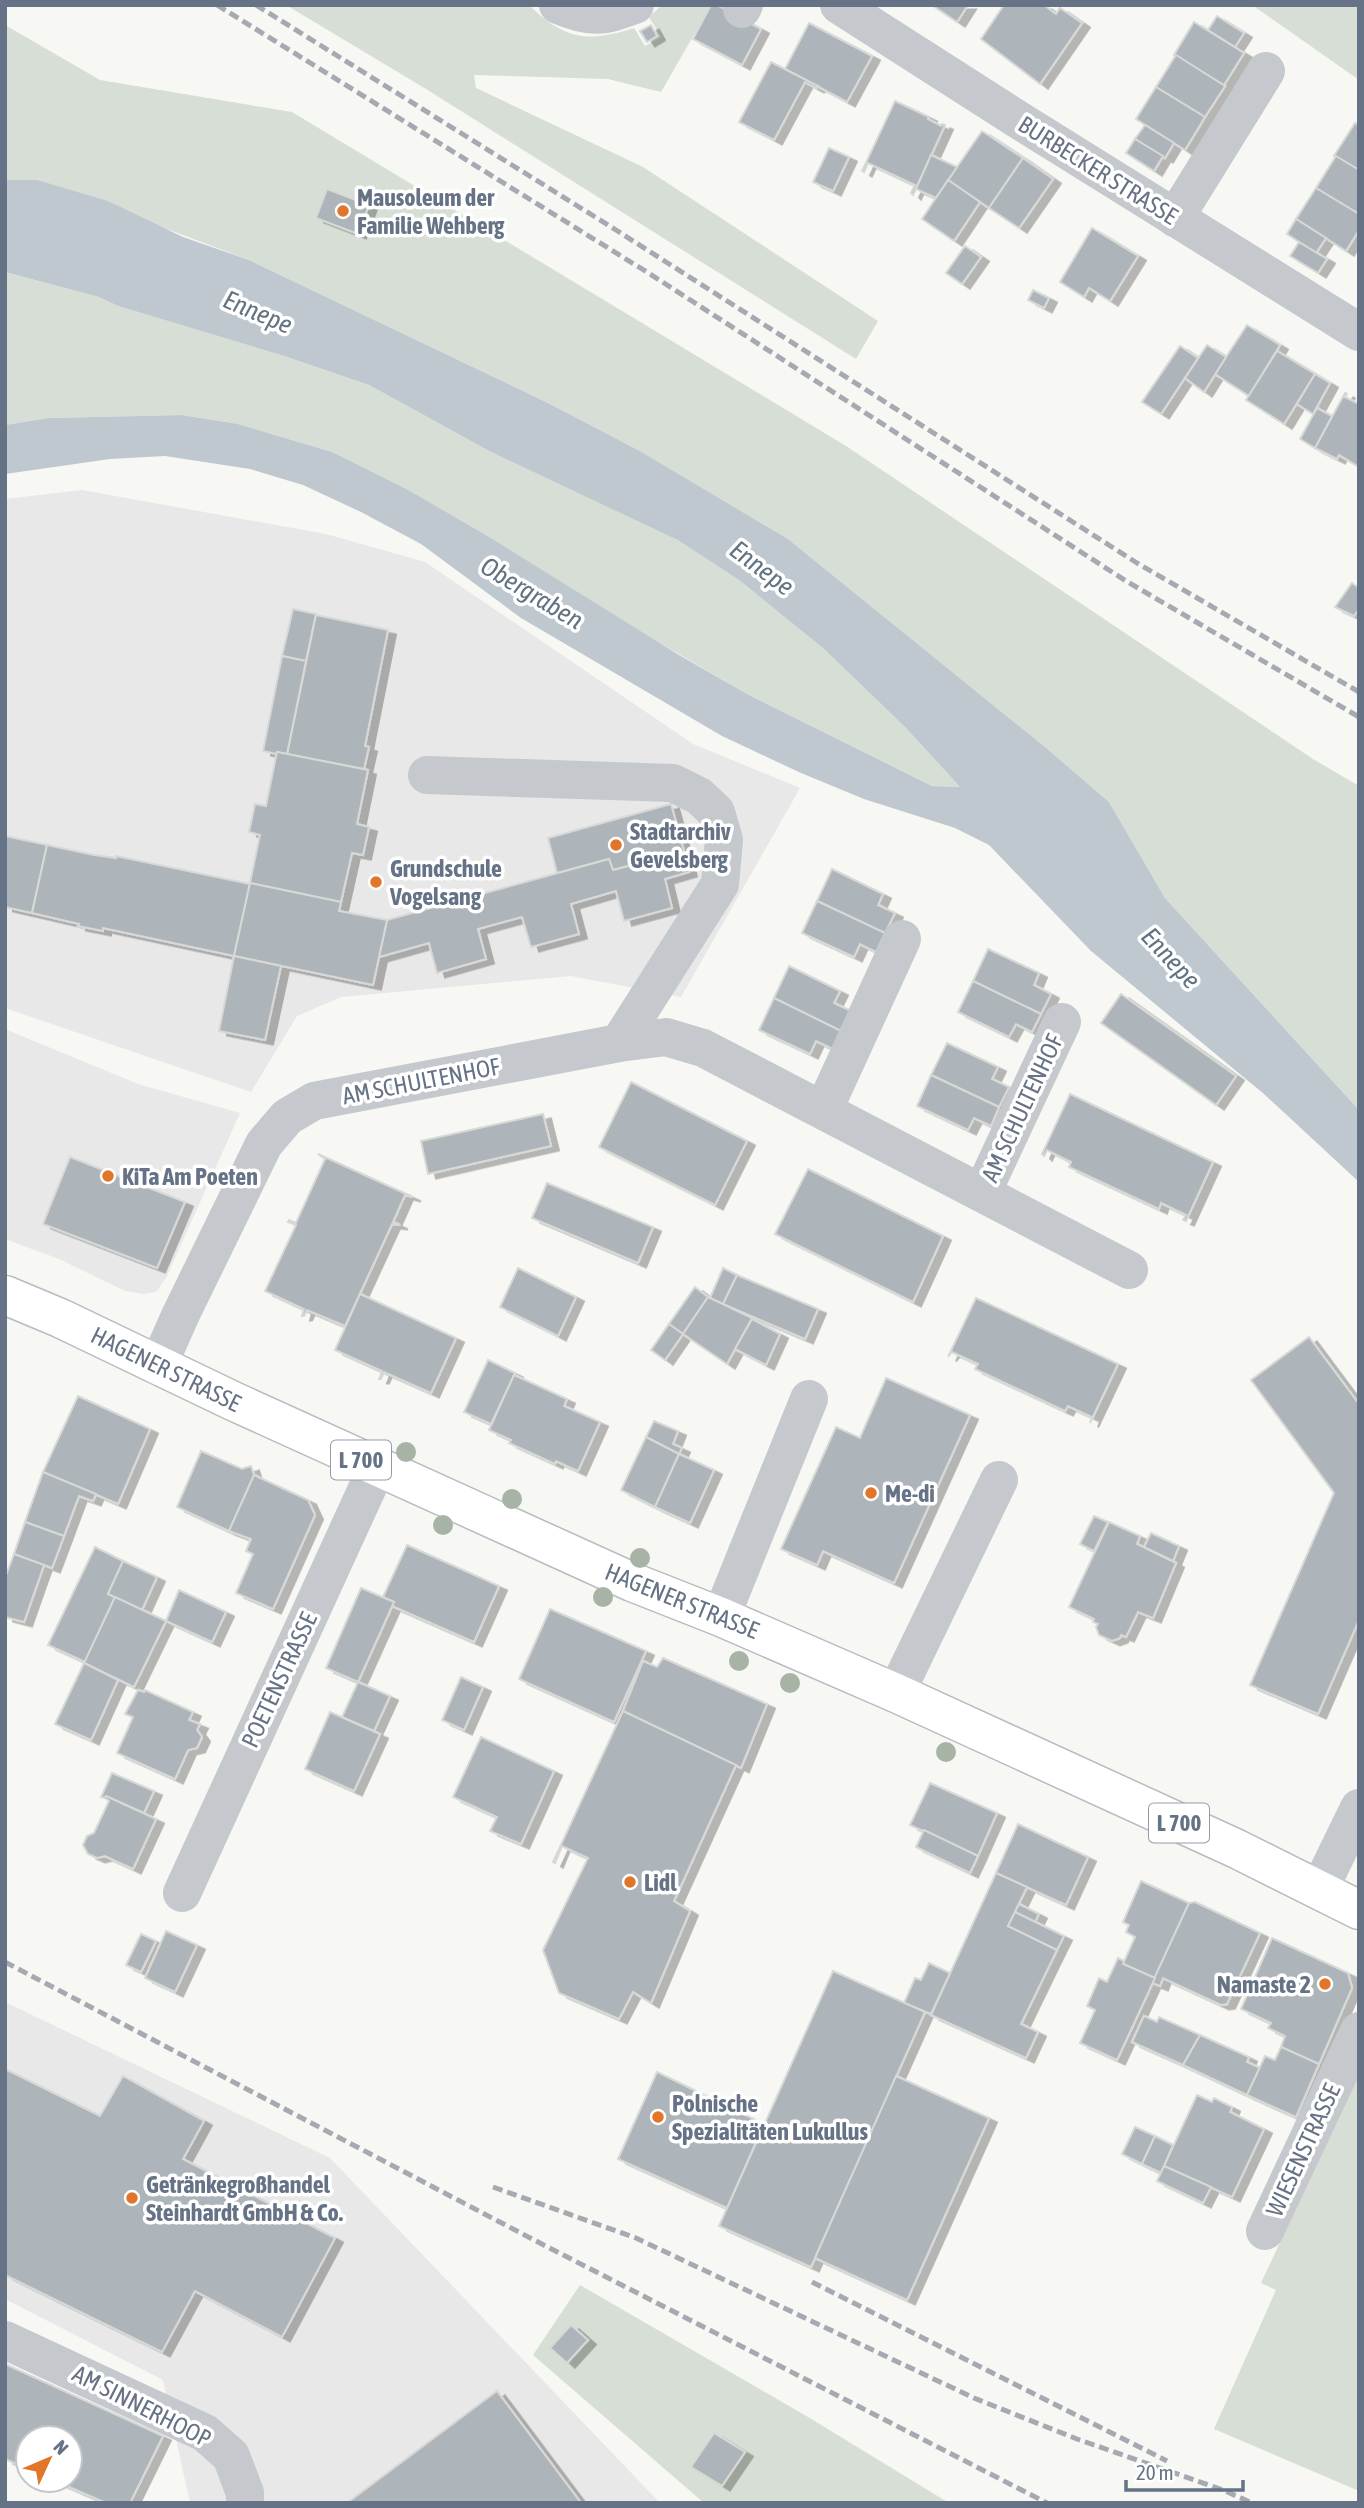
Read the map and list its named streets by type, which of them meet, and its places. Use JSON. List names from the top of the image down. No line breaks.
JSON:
{"streets":{"main road":["HAGENER STRASSE","L 700"],"street":["BURBECKER STRASSE","AM SCHULTENHOF","POETENSTRASSE","WIESENSTRASSE","AM SINNERHOOP"]},"crossings":[["AM SCHULTENHOF","HAGENER STRASSE"],["HAGENER STRASSE","POETENSTRASSE"]],"water":["Ennepe","Obergraben"],"places":["Mausoleum der Familie Wehberg","Stadtarchiv Gevelsberg","Grundschule Vogelsang","KiTa Am Poeten","Me-di","Lidl","Namaste 2","Polnische Spezialitäten Lukullus","Getränkegroßhandel Steinhardt GmbH & Co."],"scale_bar":"20 m","north":"top right"}
